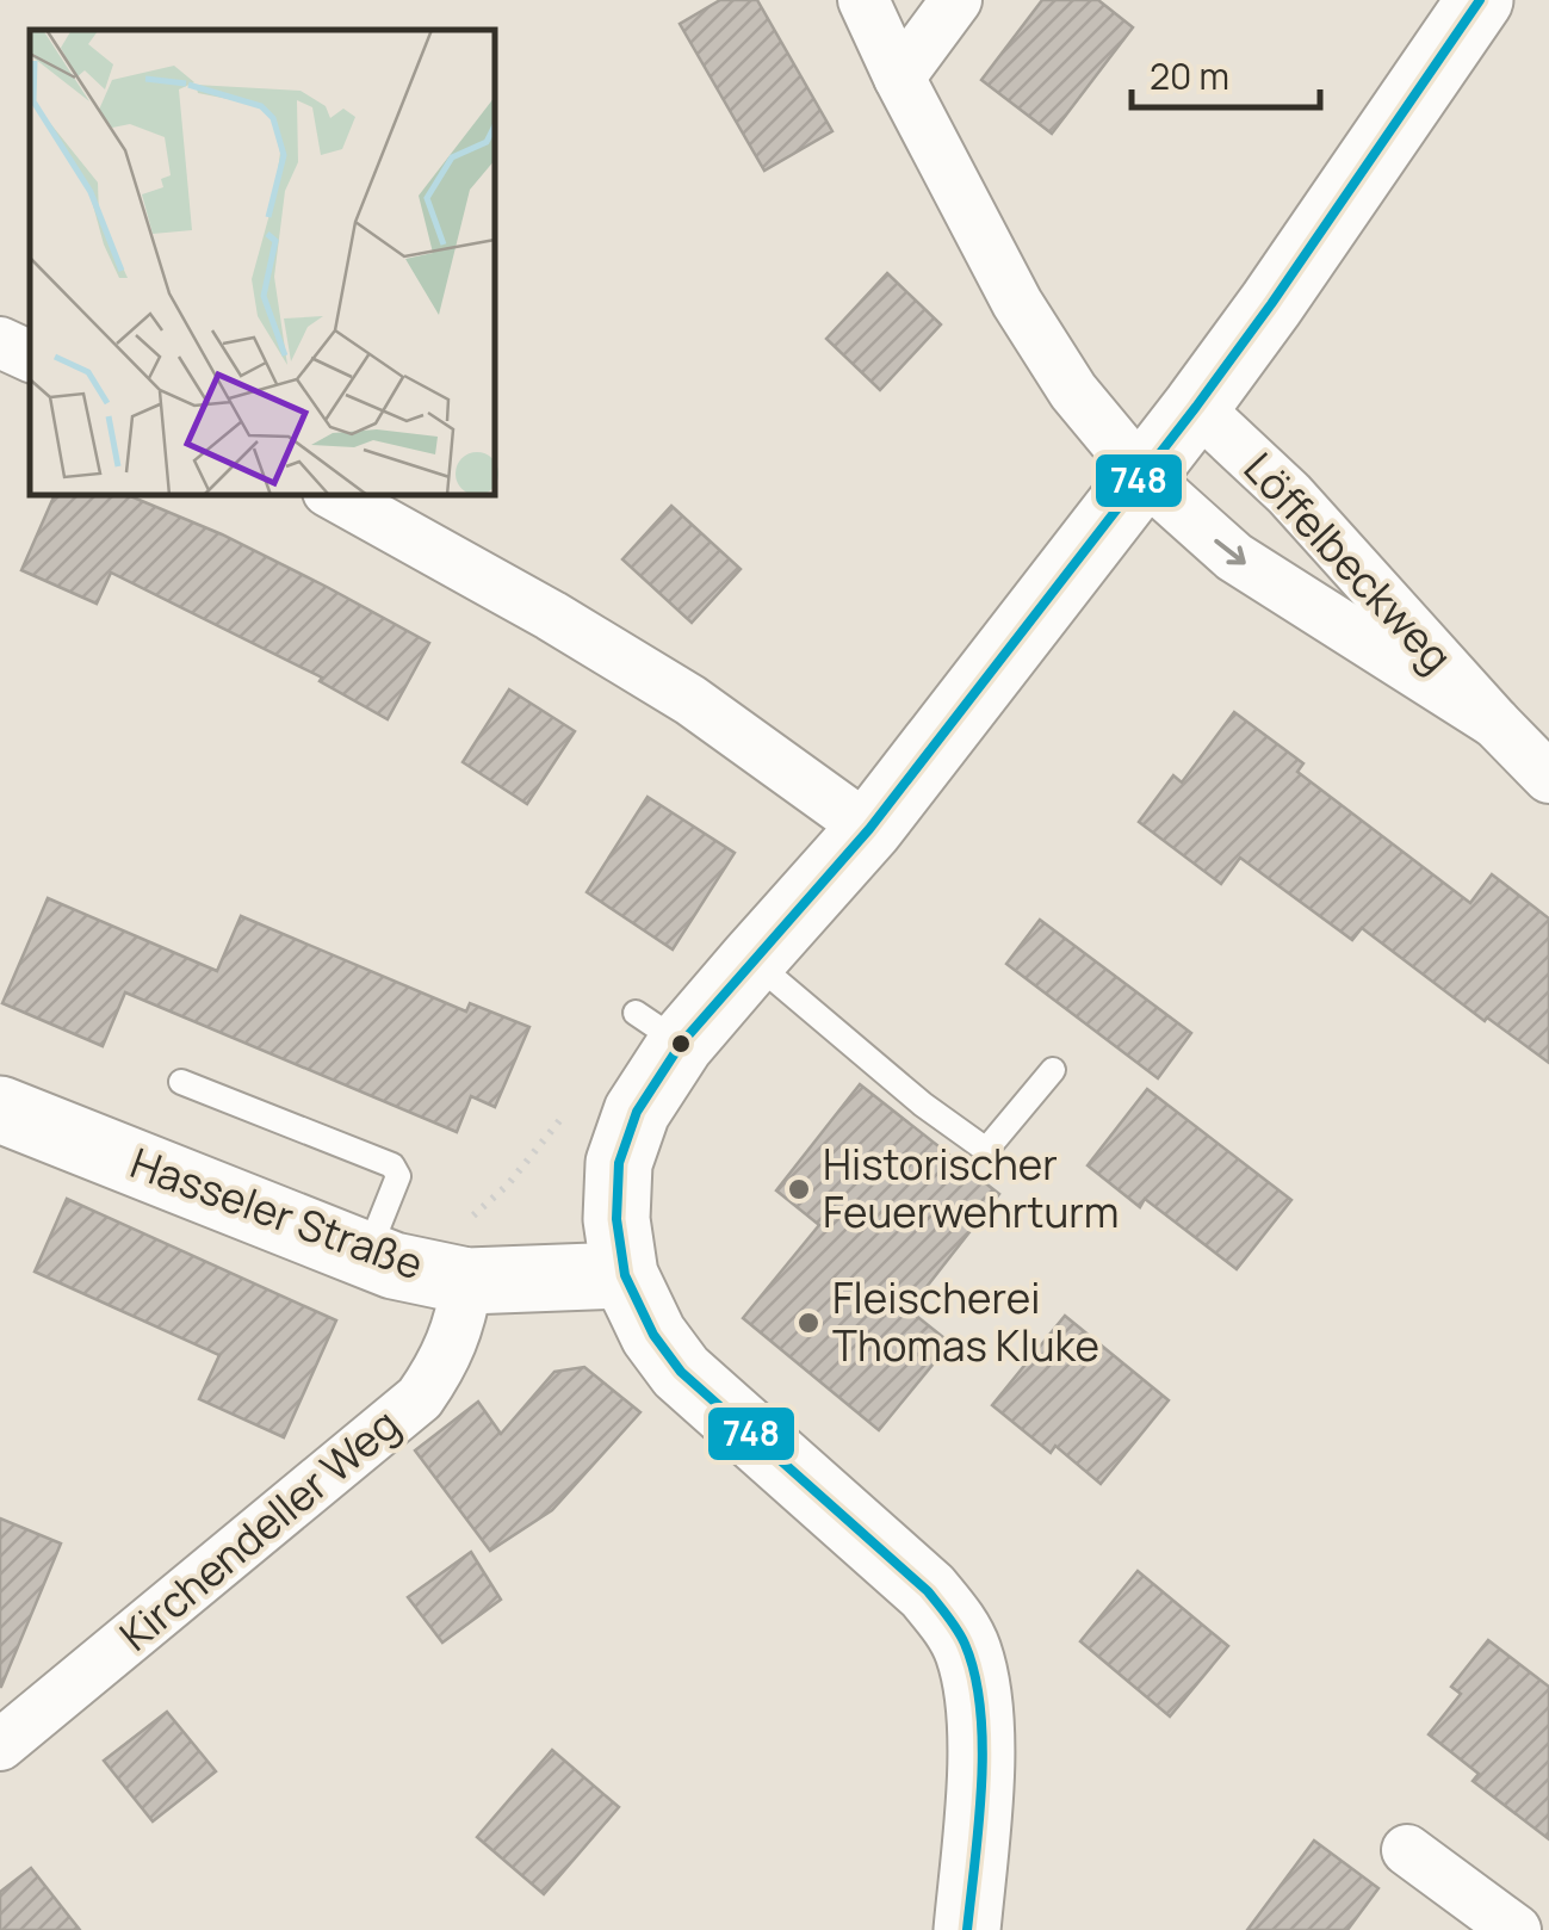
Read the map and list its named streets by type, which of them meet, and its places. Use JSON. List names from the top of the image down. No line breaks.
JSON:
{"streets":{"main road":["Hasseler Straße"],"street":["Löffelbeckweg","Kirchendeller Weg"]},"crossings":[["Hasseler Straße","Kirchendeller Weg"]],"places":["Historischer Feuerwehrturm","Fleischerei Thomas Kluke"],"lines":["transit line 748"],"scale_bar":"20 m"}
